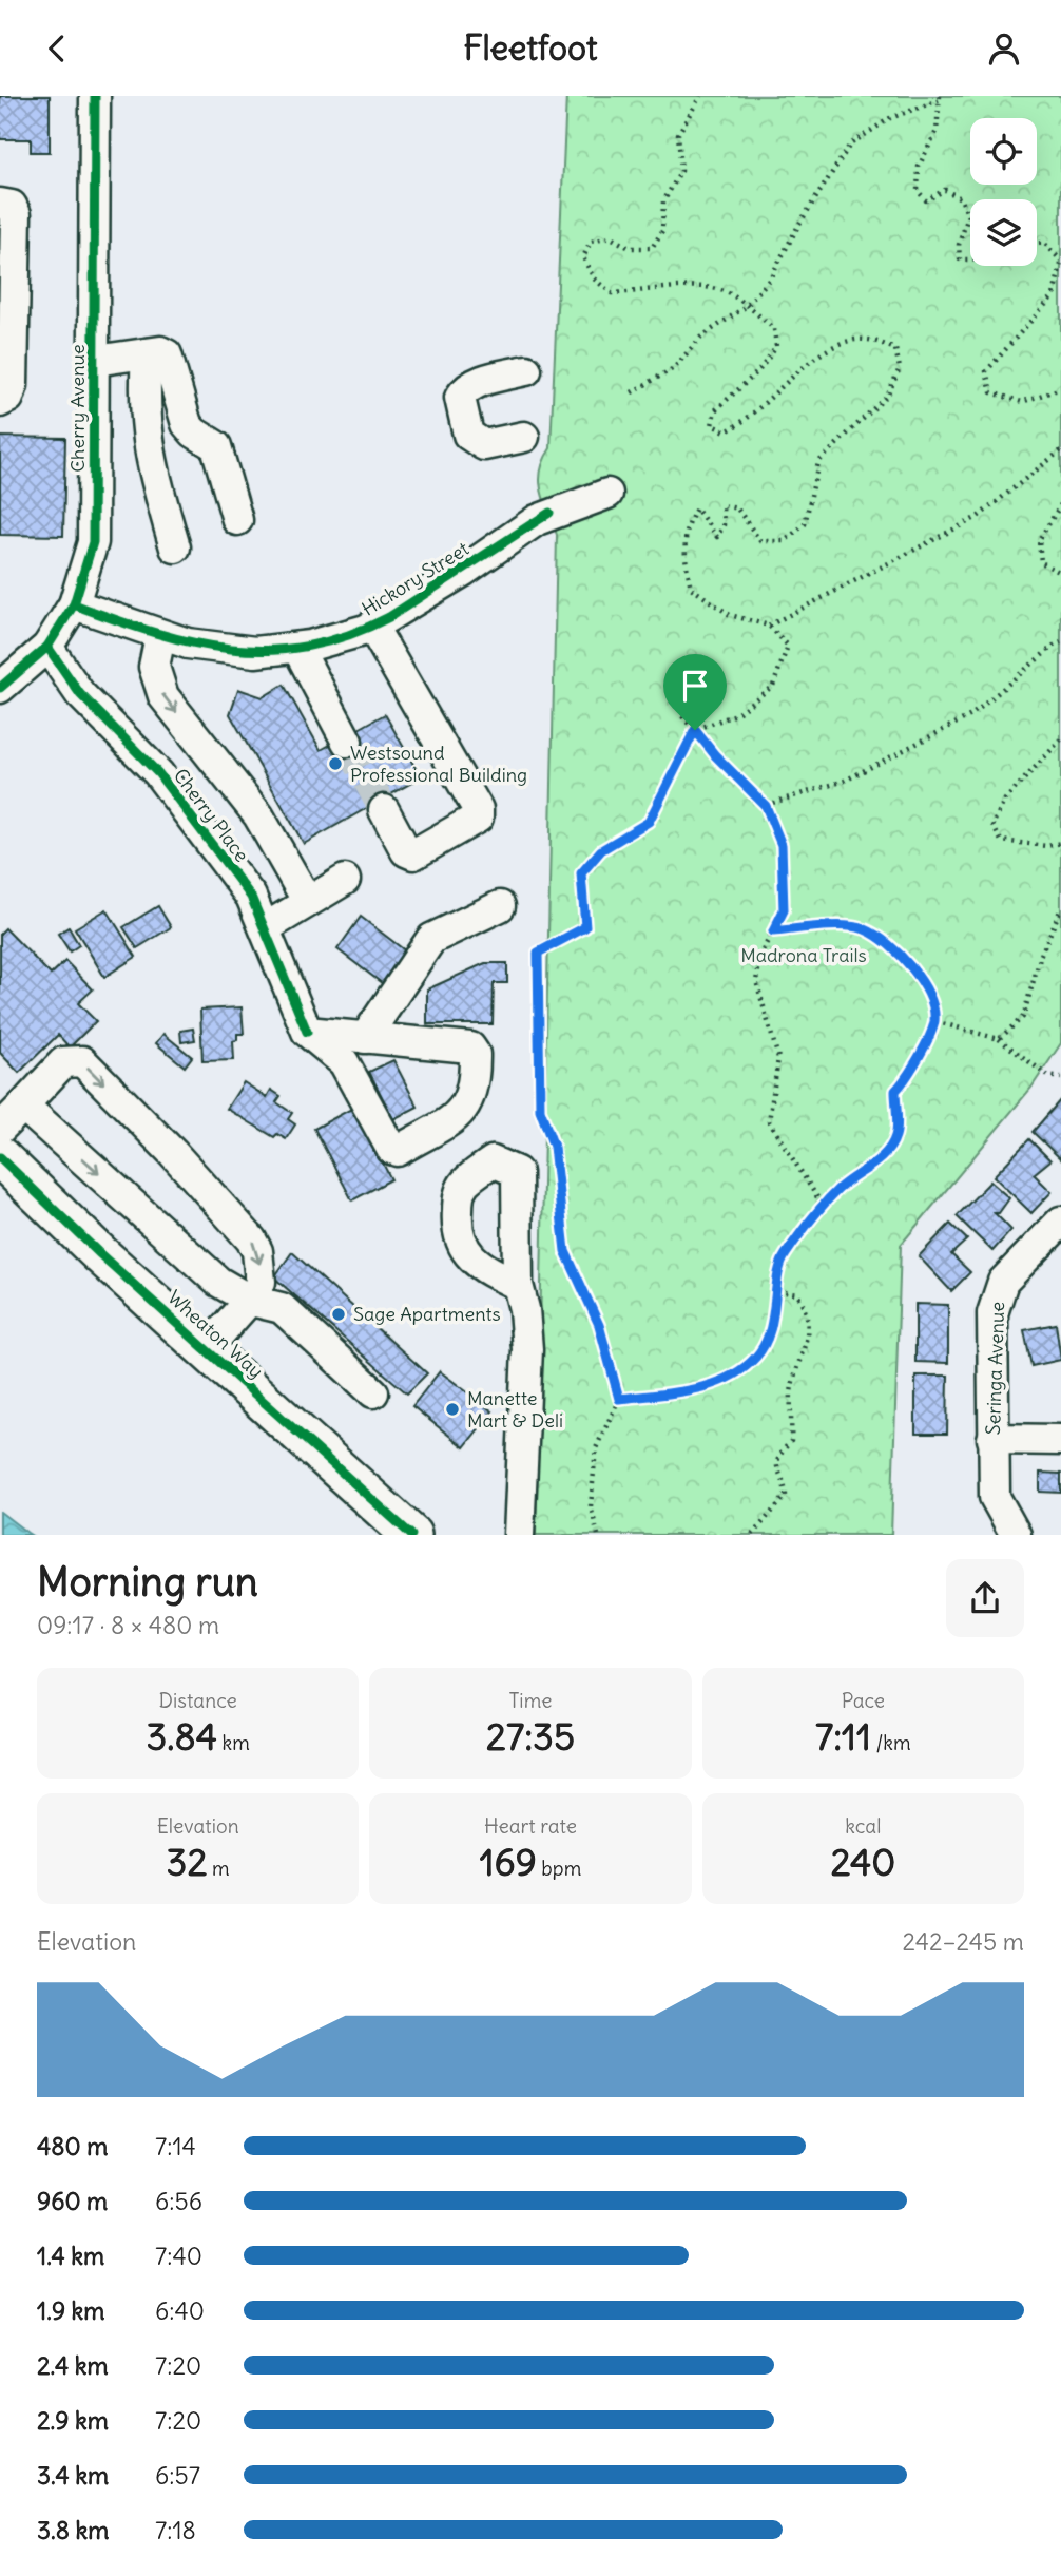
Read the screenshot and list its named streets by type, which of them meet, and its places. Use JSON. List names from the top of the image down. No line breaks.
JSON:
{"streets":{"main road":["Wheaton Way"],"street":["Cherry Avenue","Hickory Street","Cherry Place","Seringa Avenue"]},"crossings":[["Cherry Avenue","Hickory Street"],["Cherry Avenue","Cherry Place"]],"parks":["Madrona Trails"],"places":["Westsound Professional Building","Sage Apartments","Manette Mart & Deli"],"page":{"header":"Fleetfoot","heading":["Morning run","09:17 · 8 × 480 m"],"stats":[["Distance","3.84 km"],["Time","27:35"],["Pace","7:11 /km"],["Elevation","32 m"],["Heart rate","169 bpm"],["kcal","240"]],"chart":["Elevation","242–245 m"],"list":[{"name":"480 m","note":"7:14"},{"name":"960 m","note":"6:56"},{"name":"1.4 km","note":"7:40"},{"name":"1.9 km","note":"6:40"},{"name":"2.4 km","note":"7:20"},{"name":"2.9 km","note":"7:20"},{"name":"3.4 km","note":"6:57"},{"name":"3.8 km","note":"7:18"}]}}
